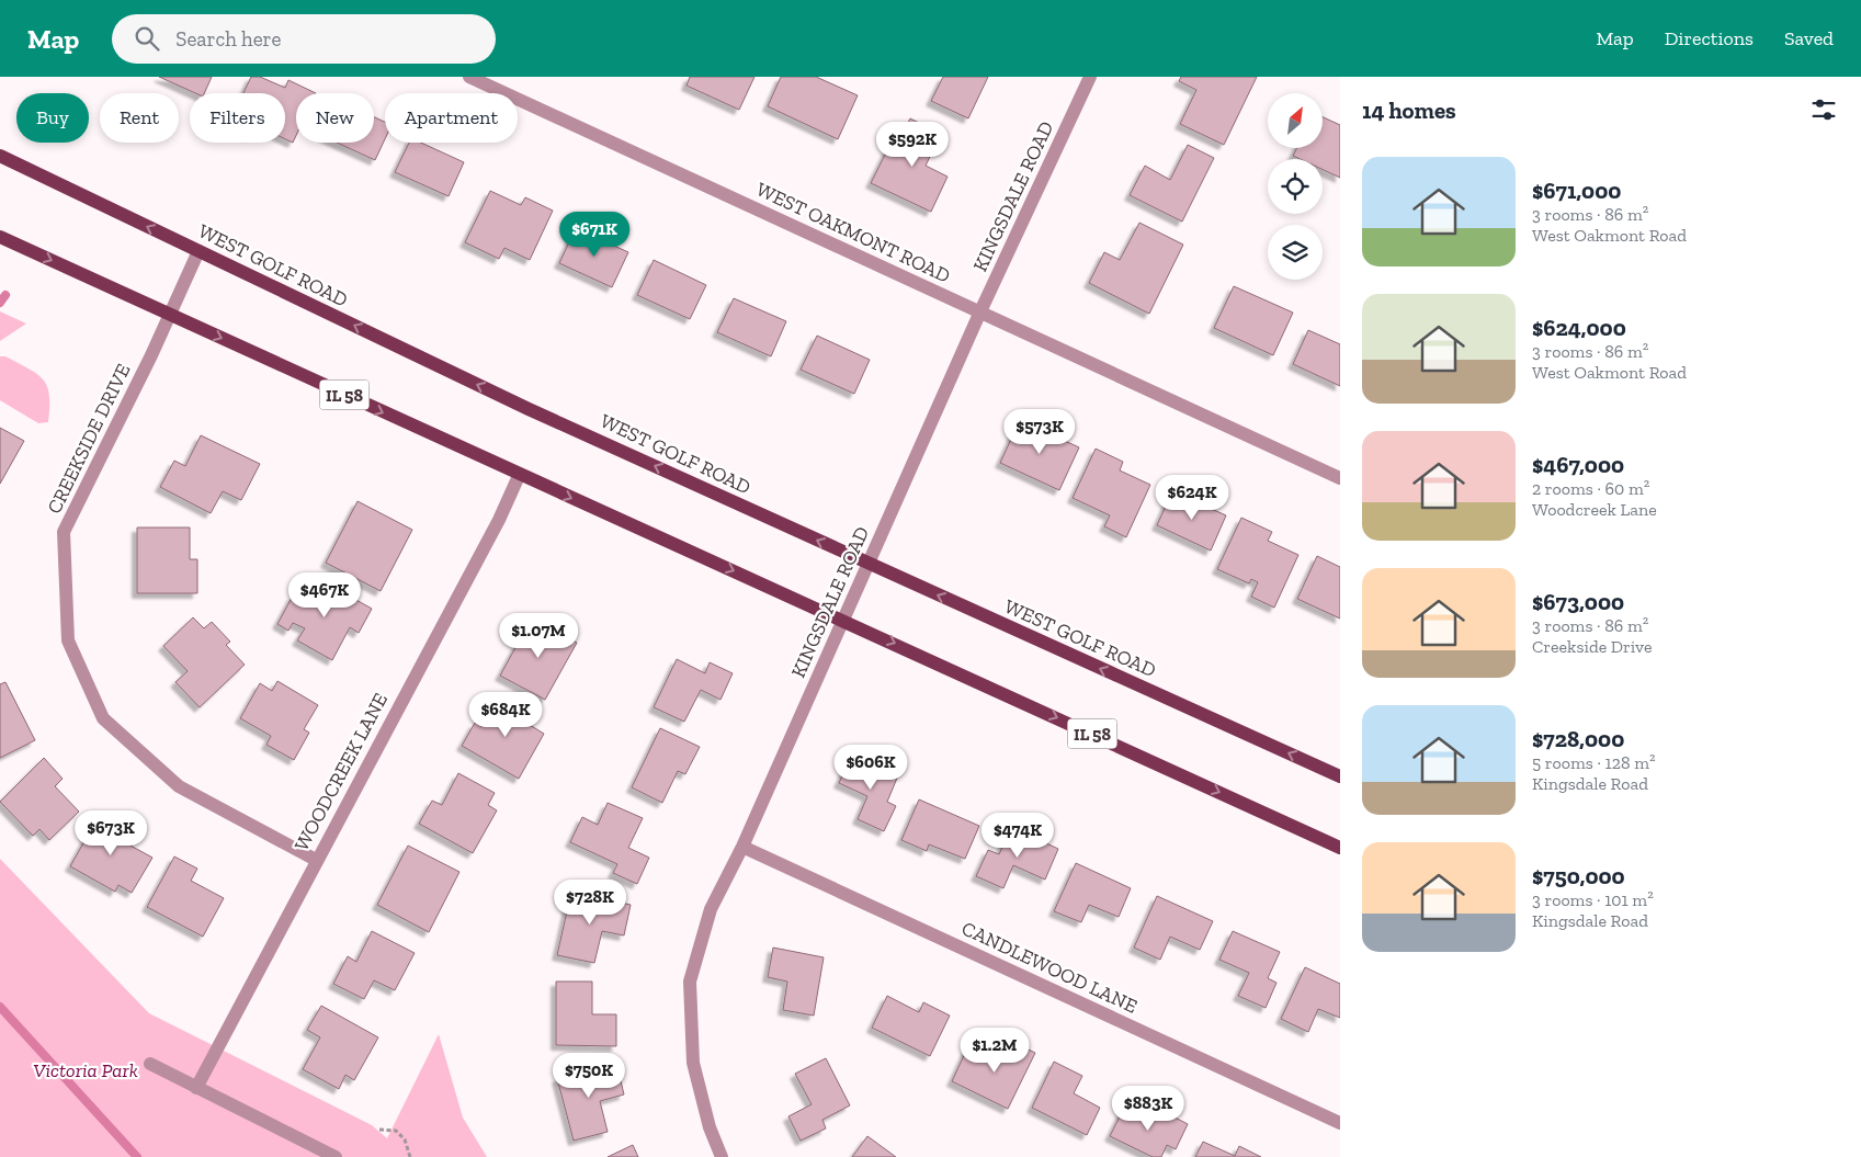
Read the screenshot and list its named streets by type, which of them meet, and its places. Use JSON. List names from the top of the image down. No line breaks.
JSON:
{"streets":{"main road":["WEST GOLF ROAD","IL 58"],"street":["KINGSDALE ROAD","WEST OAKMONT ROAD","CREEKSIDE DRIVE","WOODCREEK LANE","CANDLEWOOD LANE"]},"crossings":[["KINGSDALE ROAD","WEST OAKMONT ROAD"],["KINGSDALE ROAD","WEST GOLF ROAD"],["KINGSDALE ROAD","IL 58"],["KINGSDALE ROAD","CANDLEWOOD LANE"],["WEST GOLF ROAD","CREEKSIDE DRIVE"],["IL 58","CREEKSIDE DRIVE"],["IL 58","WOODCREEK LANE"],["CREEKSIDE DRIVE","WOODCREEK LANE"]],"parks":["Victoria Park"],"north":"top right","page":{"header":"Map","search":"Search here","nav":["Map","Directions","Saved"],"heading":"14 homes","chip":["Buy","Rent","Filters","New","Apartment"],"price":["$592K","$671K","$573K","$624K","$467K","$1.07M","$684K","$606K","$673K","$474K","$728K","$1.2M","$750K","$883K"],"list":[{"name":"$671,000","note":"3 rooms · 86 m² · West Oakmont Road"},{"name":"$624,000","note":"3 rooms · 86 m² · West Oakmont Road"},{"name":"$467,000","note":"2 rooms · 60 m² · Woodcreek Lane"},{"name":"$673,000","note":"3 rooms · 86 m² · Creekside Drive"},{"name":"$728,000","note":"5 rooms · 128 m² · Kingsdale Road"},{"name":"$750,000","note":"3 rooms · 101 m² · Kingsdale Road"}]}}
